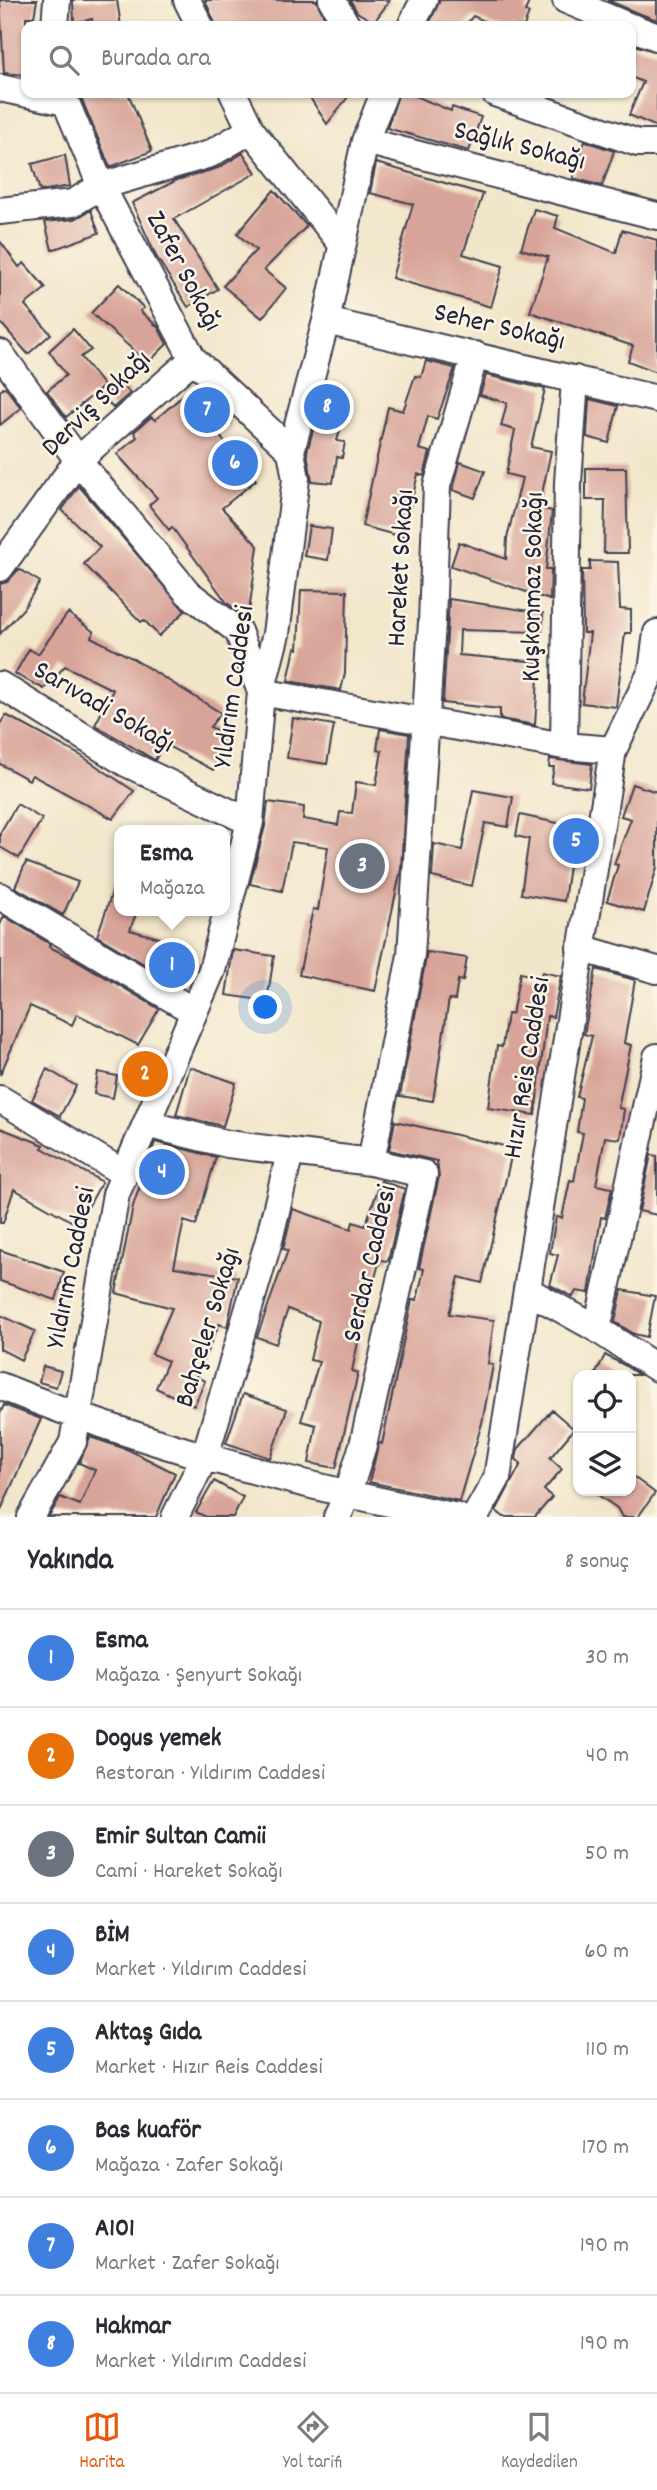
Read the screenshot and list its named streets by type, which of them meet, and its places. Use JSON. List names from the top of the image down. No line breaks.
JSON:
{"streets":{"street":["Sağlık Sokağı","Zafer Sokağı","Seher Sokağı","Derviş Sokağı","Hareket Sokağı","Kuşkonmaz Sokağı","Yıldırım Caddesi","Sarıvadi Sokağı","Hızır Reis Caddesi","Serdar Caddesi","Bahçeler Sokağı"]},"crossings":[["Sağlık Sokağı","Yıldırım Caddesi"],["Zafer Sokağı","Derviş Sokağı"],["Zafer Sokağı","Yıldırım Caddesi"],["Seher Sokağı","Hareket Sokağı"],["Seher Sokağı","Kuşkonmaz Sokağı"],["Seher Sokağı","Yıldırım Caddesi"],["Hareket Sokağı","Serdar Caddesi"],["Yıldırım Caddesi","Sarıvadi Sokağı"],["Yıldırım Caddesi","Serdar Caddesi"],["Serdar Caddesi","Bahçeler Sokağı"]],"page":{"search":"Burada ara","pins":["8","7","6","5","3","1","2","4"],"popup":["Esma","Mağaza"],"heading":["Yakında","8 sonuç"],"list":[{"mark":"1","name":"Esma","note":"Mağaza · Şenyurt Sokağı","value":"30 m"},{"mark":"2","name":"Dogus yemek","note":"Restoran · Yıldırım Caddesi","value":"40 m"},{"mark":"3","name":"Emir Sultan Camii","note":"Cami · Hareket Sokağı","value":"50 m"},{"mark":"4","name":"BİM","note":"Market · Yıldırım Caddesi","value":"60 m"},{"mark":"5","name":"Aktaş Gıda","note":"Market · Hızır Reis Caddesi","value":"110 m"},{"mark":"6","name":"Bas kuaför","note":"Mağaza · Zafer Sokağı","value":"170 m"},{"mark":"7","name":"A101","note":"Market · Zafer Sokağı","value":"190 m"},{"mark":"8","name":"Hakmar","note":"Market · Yıldırım Caddesi","value":"190 m"}],"nav":["Harita","Yol tarifi","Kaydedilen"]}}
